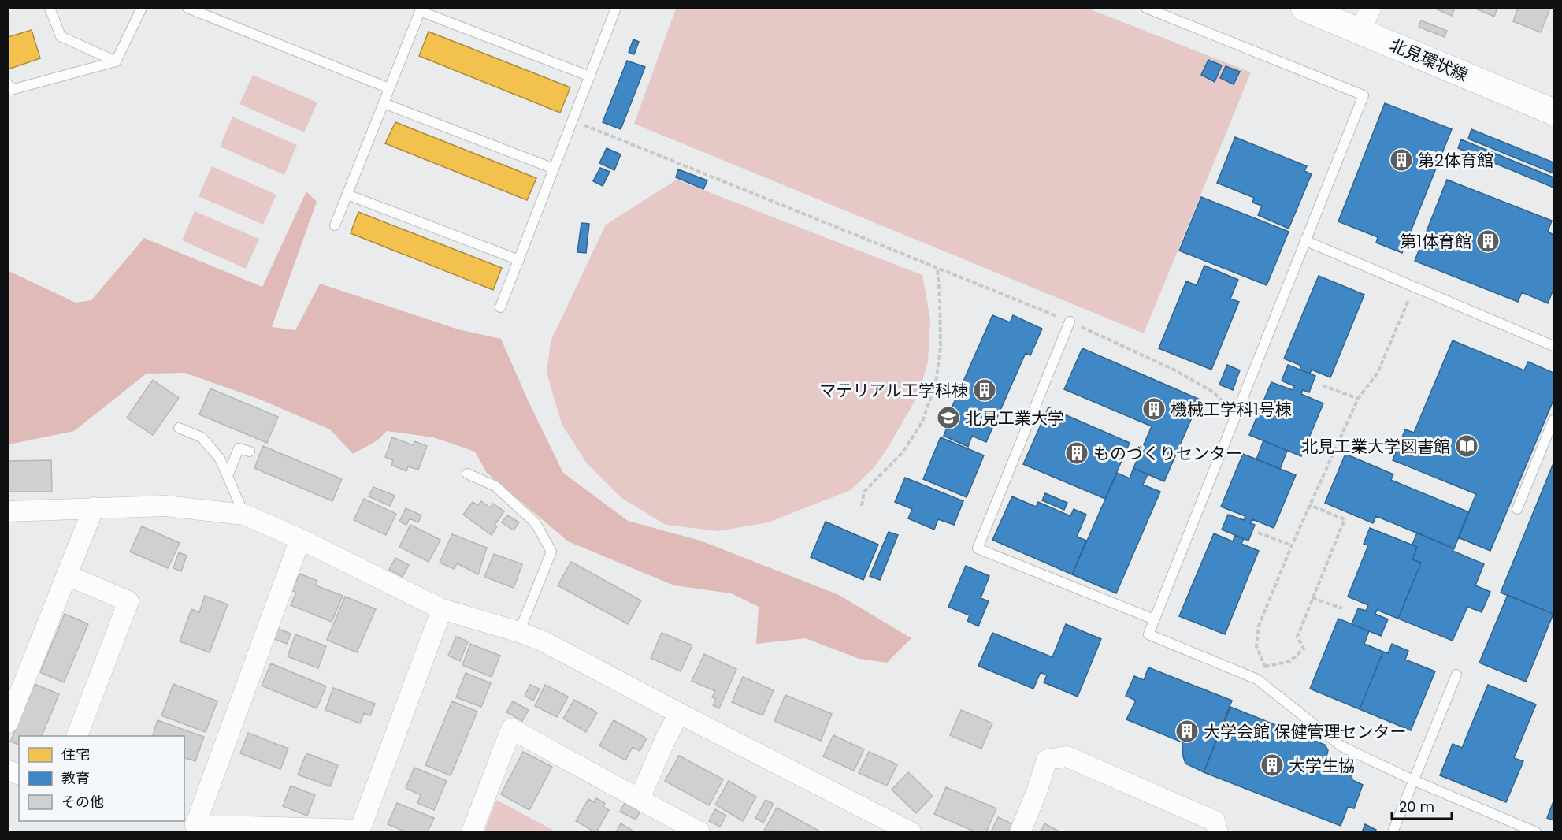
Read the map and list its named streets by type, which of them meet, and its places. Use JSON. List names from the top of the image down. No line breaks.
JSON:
{"streets":{"main road":["北見環状線"]},"places":{"building":["第2体育館","第1体育館","マテリアル工学科棟","機械工学科1号棟","ものづくりセンター","大学会館 保健管理センター","大学生協"],"school or university":["北見工業大学"],"library":["北見工業大学図書館"]},"legend":["住宅","教育","その他"],"scale_bar":"20 m"}
